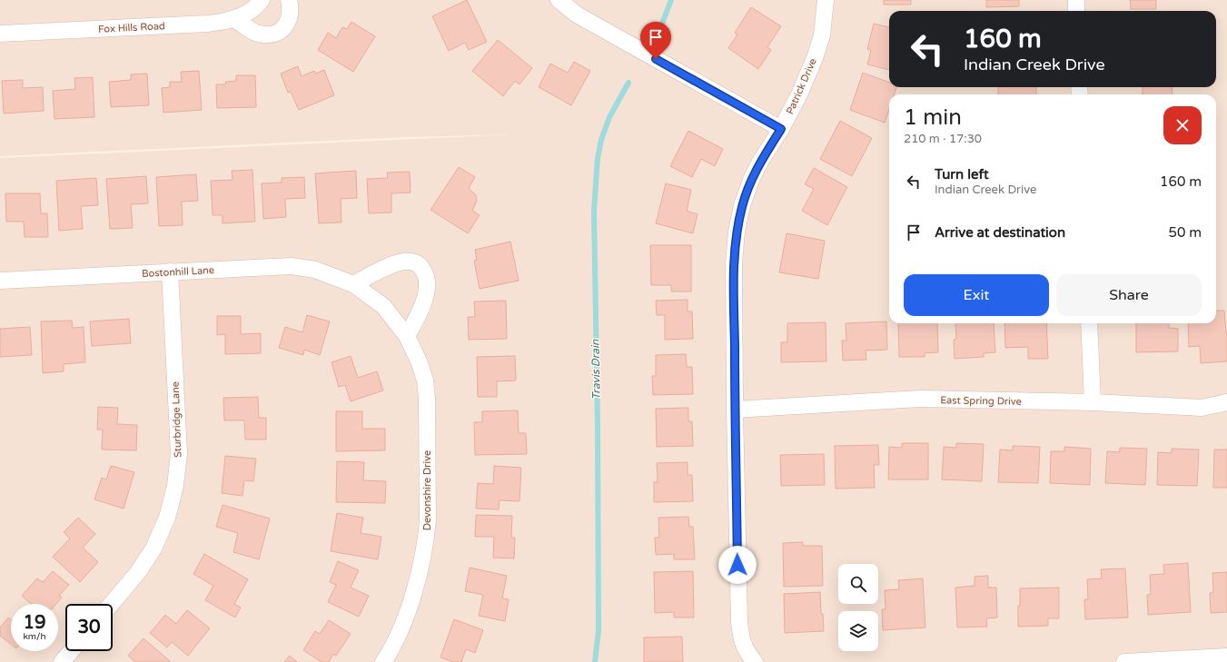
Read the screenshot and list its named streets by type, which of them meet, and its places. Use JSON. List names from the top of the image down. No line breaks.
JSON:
{"streets":{"street":["Fox Hills Road","Patrick Drive","Bostonhill Lane","East Spring Drive","Sturbridge Lane","Devonshire Drive"]},"crossings":[["Patrick Drive","East Spring Drive"],["Bostonhill Lane","Sturbridge Lane"],["Bostonhill Lane","Devonshire Drive"]],"water":["Travis Drain"],"page":{"turn":["160 m","Indian Creek Drive"],"heading":["1 min","210 m · 17:30"],"list":[{"name":"Turn left","note":"Indian Creek Drive","value":"160 m"},{"name":"Arrive at destination","value":"50 m"}],"buttons":["Exit","Share"],"speed":"19 km/h","limit":"30"}}
